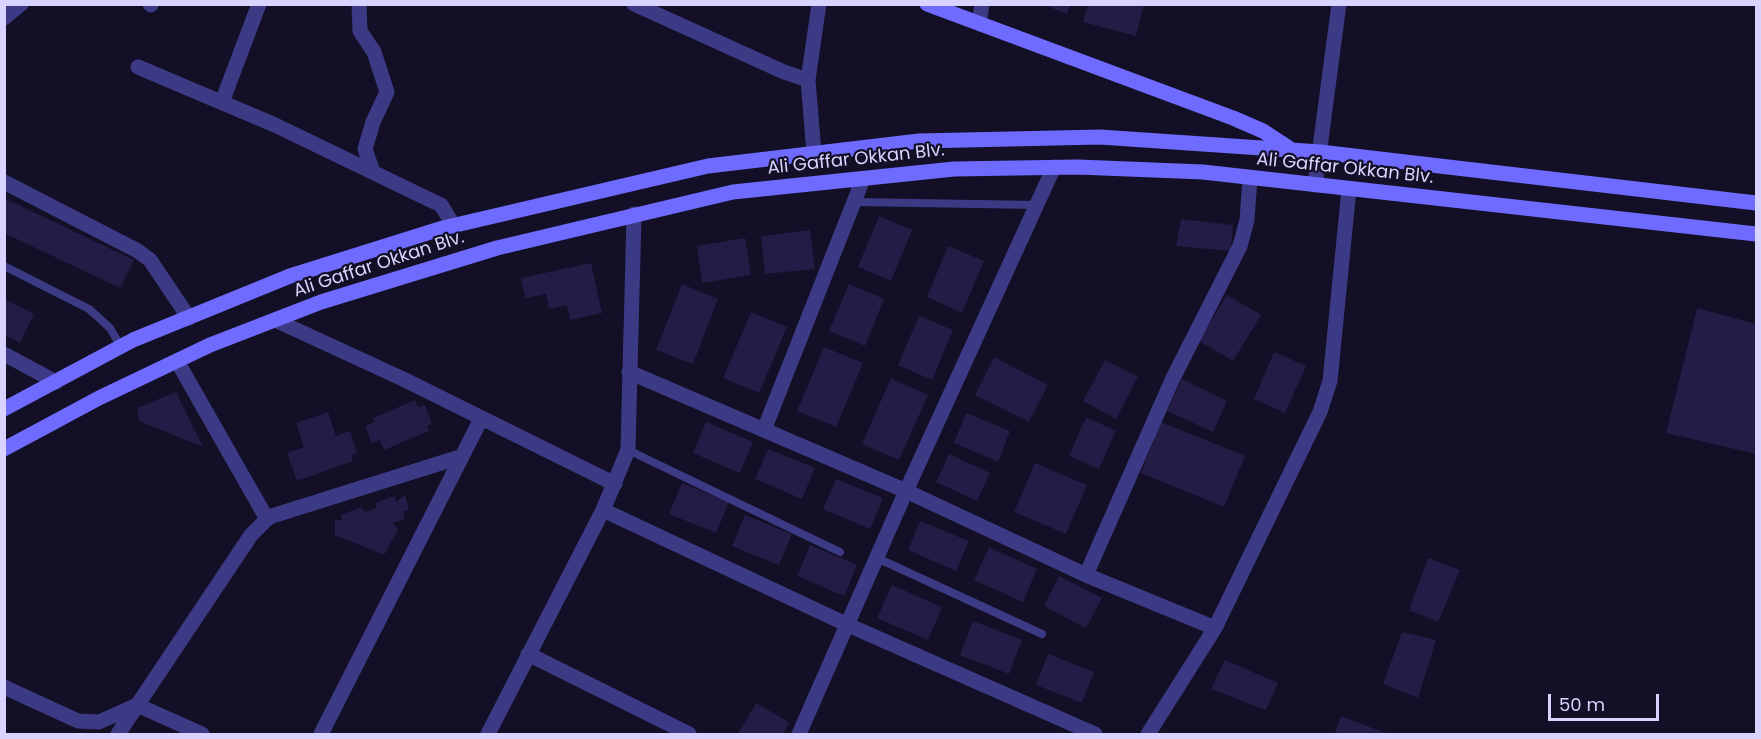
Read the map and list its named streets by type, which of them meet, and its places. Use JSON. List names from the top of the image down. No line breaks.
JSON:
{"streets":{"main road":["Ali Gaffar Okkan Blv."]},"scale_bar":"50 m"}
